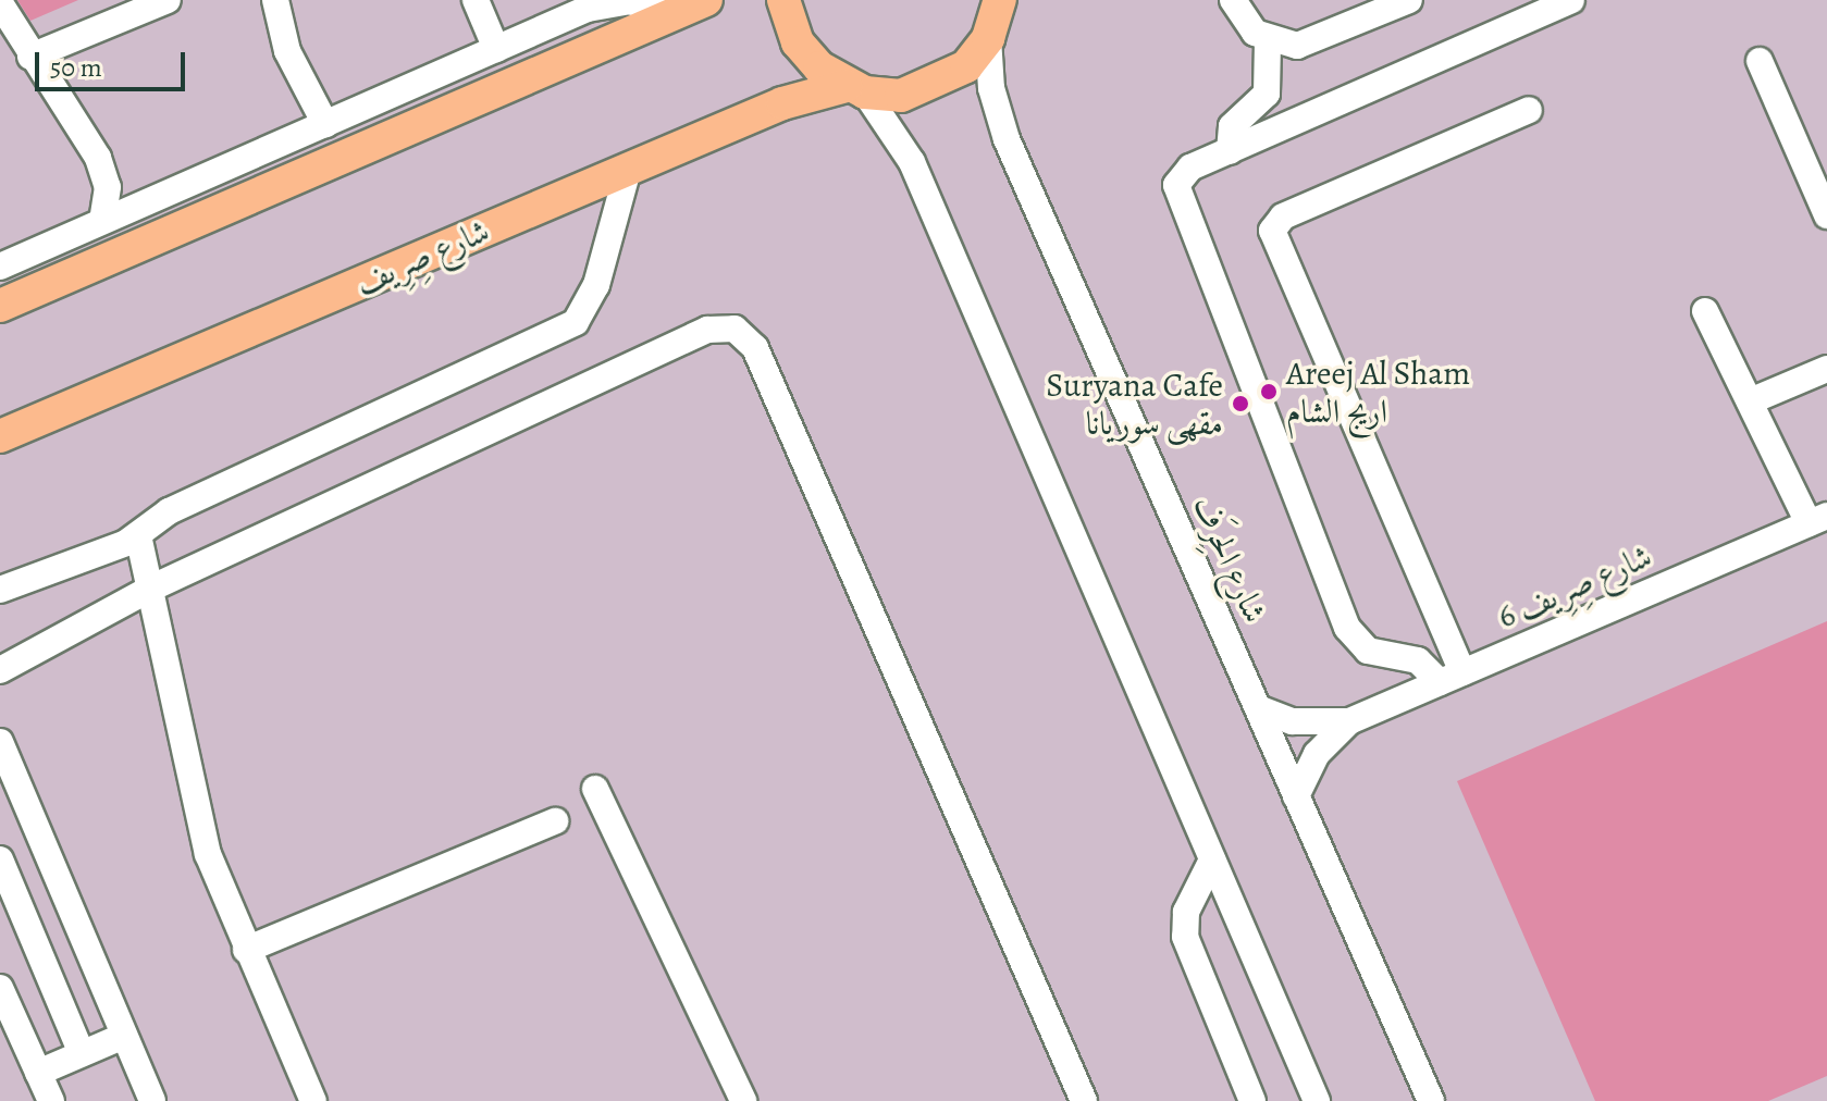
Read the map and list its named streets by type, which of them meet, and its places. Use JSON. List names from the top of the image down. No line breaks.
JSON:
{"streets":{"main road":["شارع صِرِيف"],"street":["شارع الحِرَف","شارع صِرِيف 6"]},"crossings":[["شارع صِرِيف","شارع الحِرَف"],["شارع الحِرَف","شارع صِرِيف 6"]],"places":["Areej Al Sham اريج الشام","Suryana Cafe مقهى سوريانا"],"scale_bar":"50 m"}
